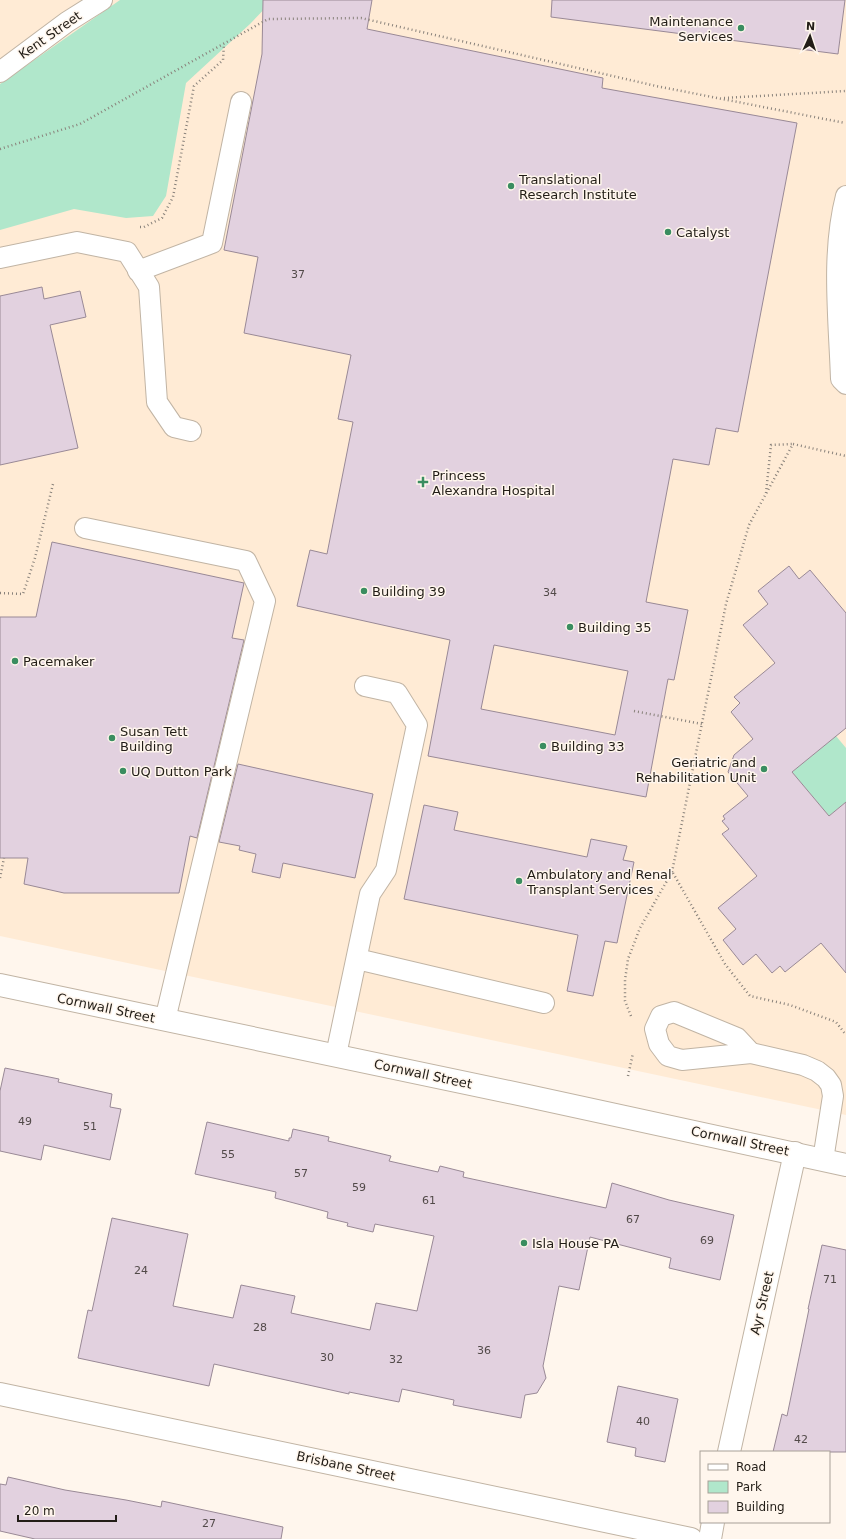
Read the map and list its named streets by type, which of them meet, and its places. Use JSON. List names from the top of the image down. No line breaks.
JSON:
{"streets":{"street":["Cornwall Street","Ayr Street","Brisbane Street"],"lane":["Kent Street"]},"crossings":[["Cornwall Street","Ayr Street"]],"places":{"other":["Maintenance Services","Translational Research Institute","Catalyst","Building 39","Building 35","Pacemaker","Susan Tett Building","Building 33","Geriatric and Rehabilitation Unit","UQ Dutton Park","Ambulatory and Renal Transplant Services","Isla House PA"],"health":["Princess Alexandra Hospital"]},"house_numbers":["37","34","49","51","55","57","59","61","67","69","24","71","28","36","30","32","40","42","27"],"legend":["Road","Park","Building"],"scale_bar":"20 m","north":"top"}
